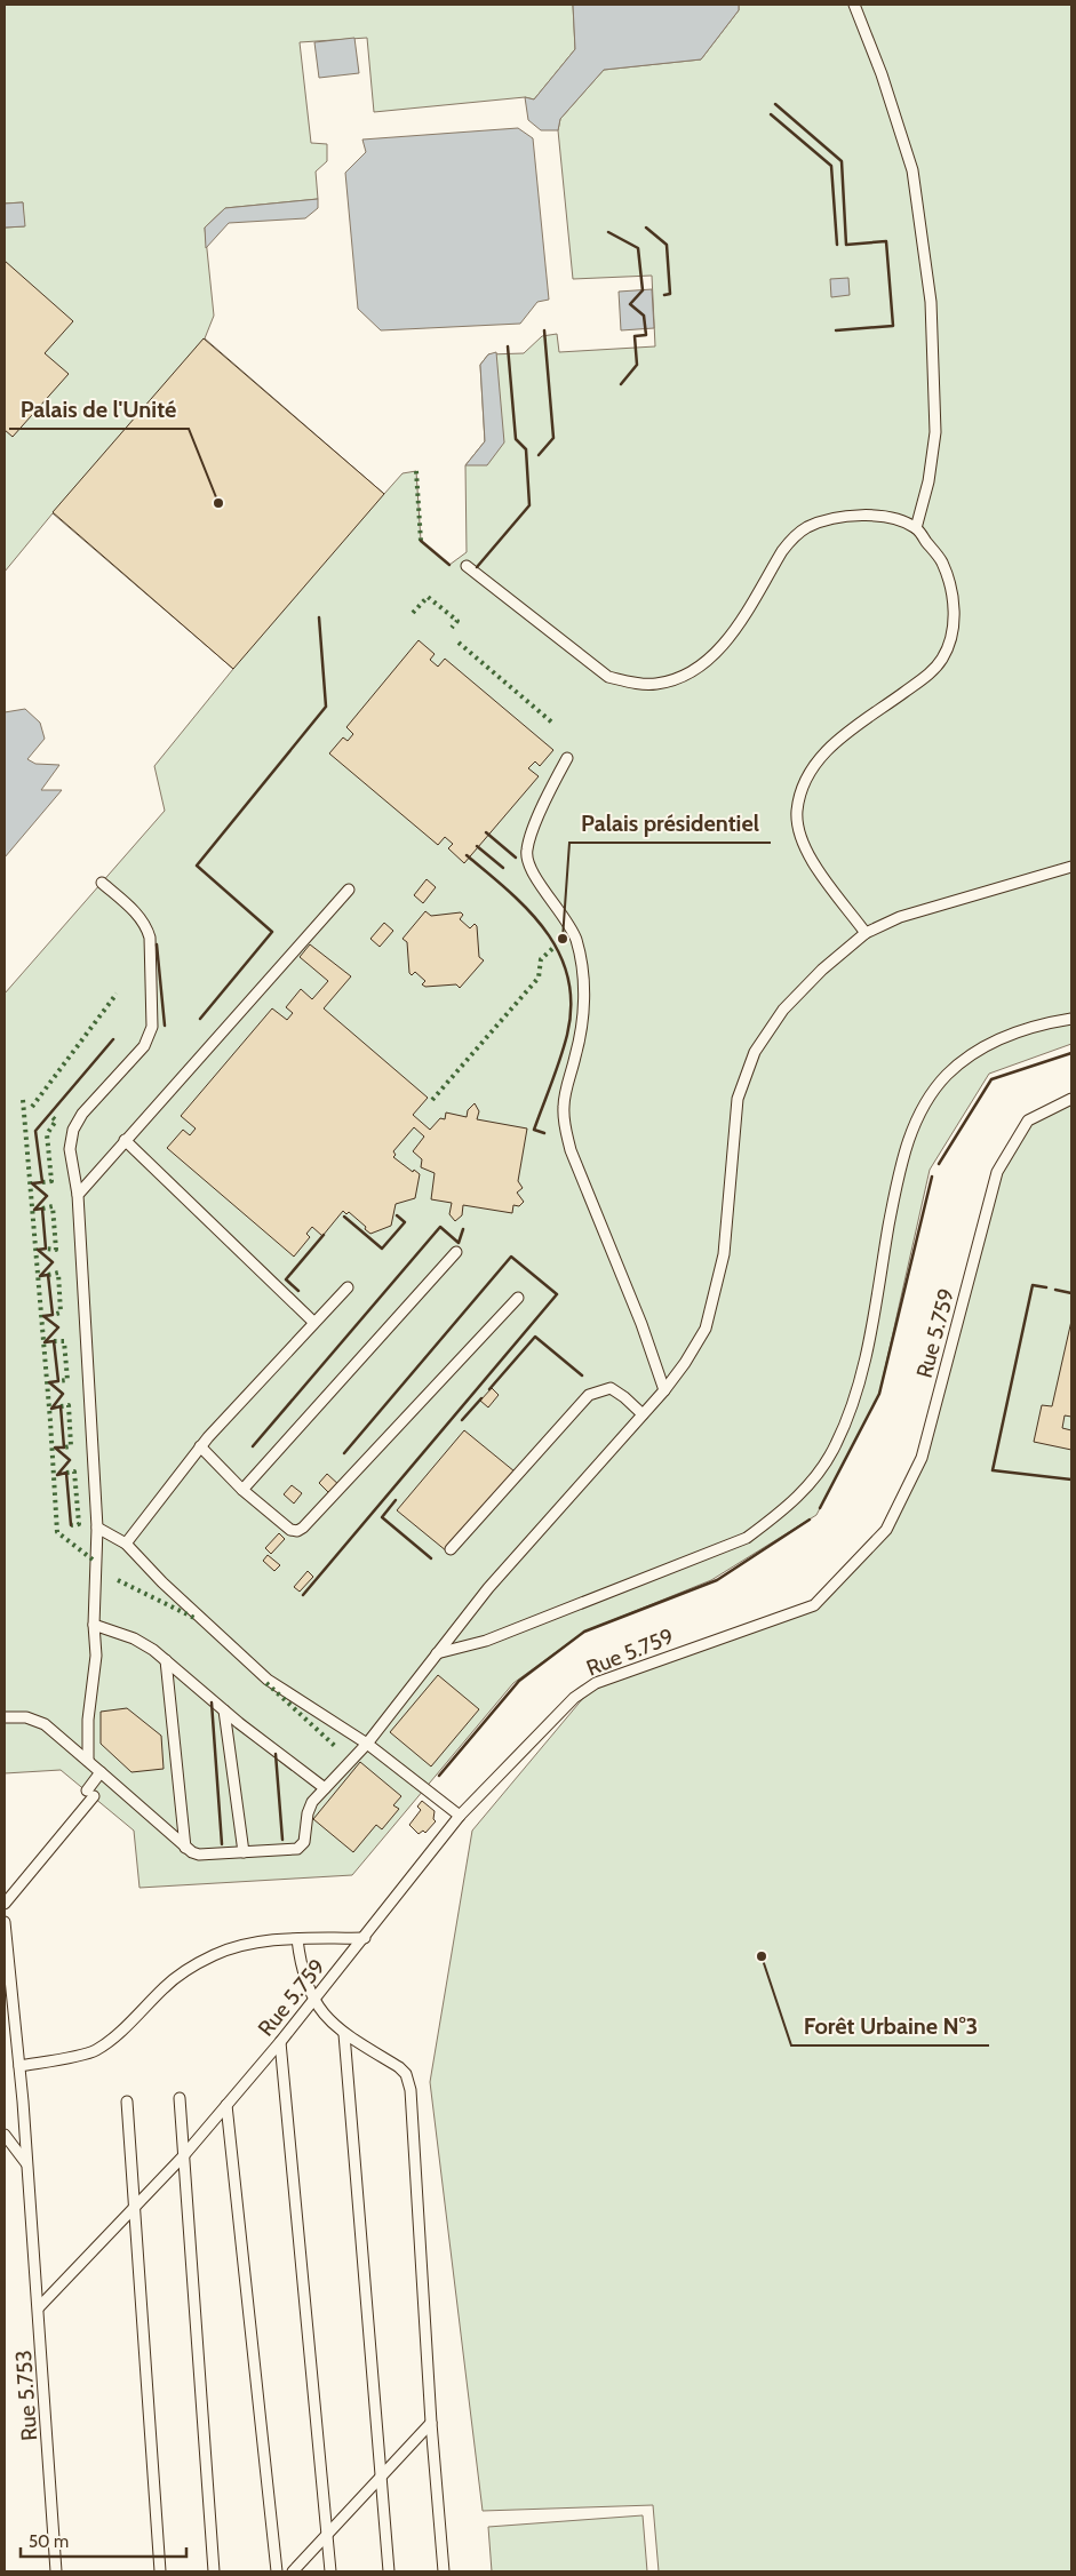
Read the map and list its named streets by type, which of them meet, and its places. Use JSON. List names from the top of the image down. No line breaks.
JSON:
{"streets":{"lane":["Rue 5.759","Rue 5.753"]},"crossings":[["Rue 5.759","Rue 5.753"]],"places":["Palais de l'Unité","Palais présidentiel","Forêt Urbaine N°3"],"scale_bar":"50 m"}
